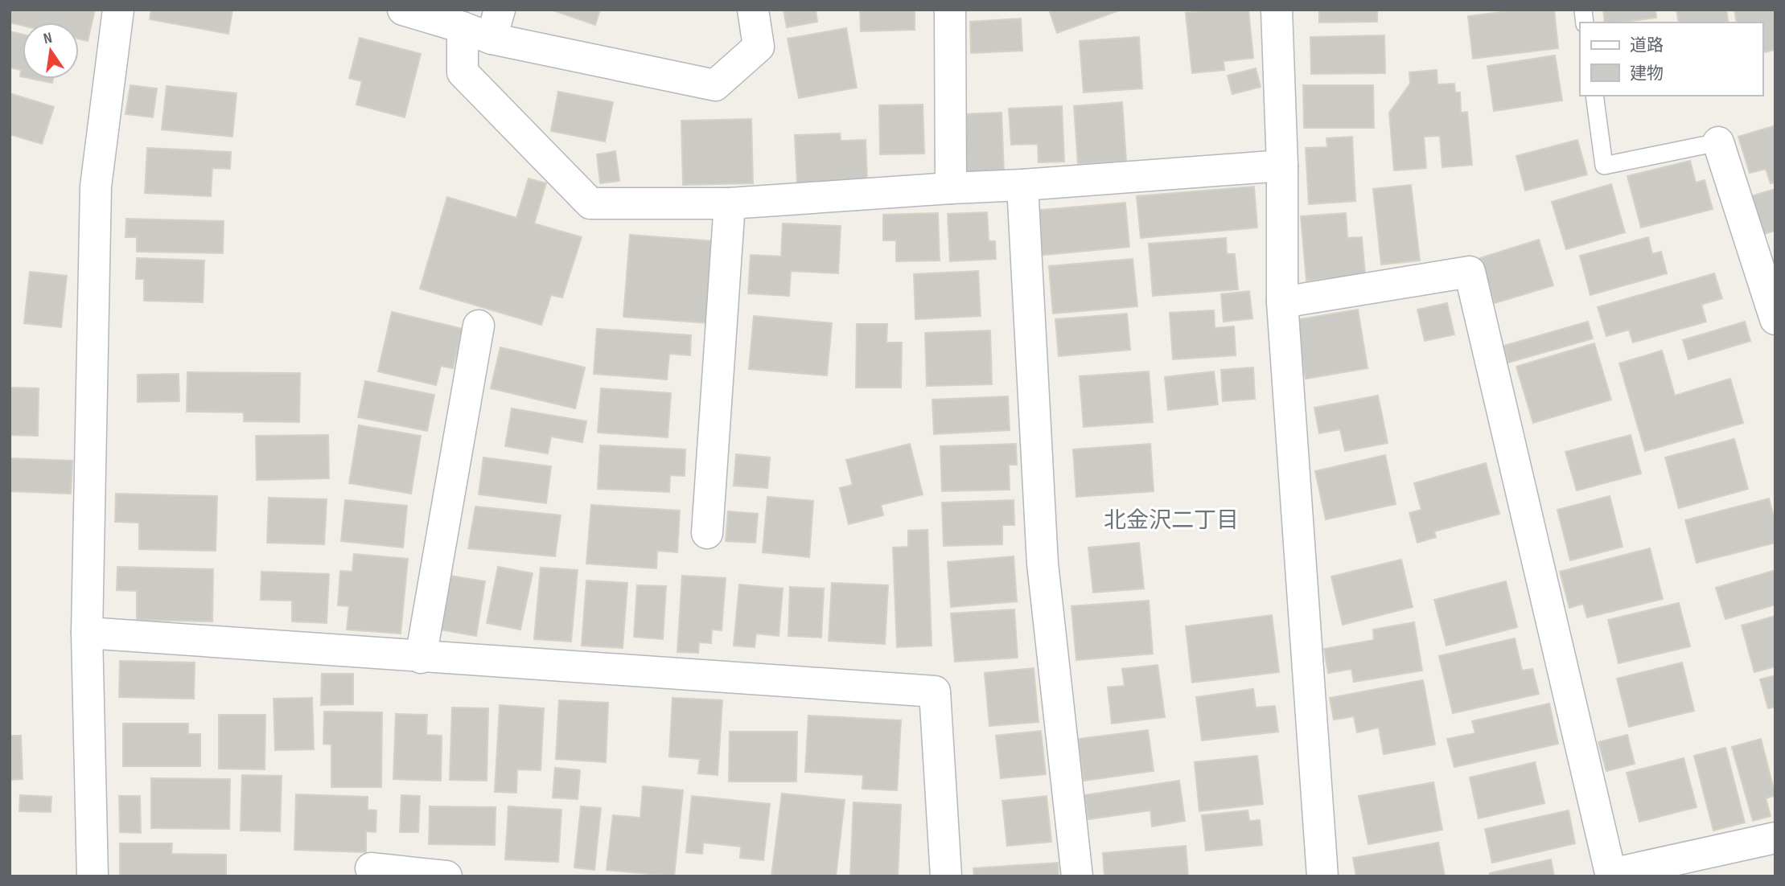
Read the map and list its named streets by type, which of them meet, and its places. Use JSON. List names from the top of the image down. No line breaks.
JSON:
{"districts":["北金沢二丁目"],"legend":["道路","建物"],"north":"top"}
